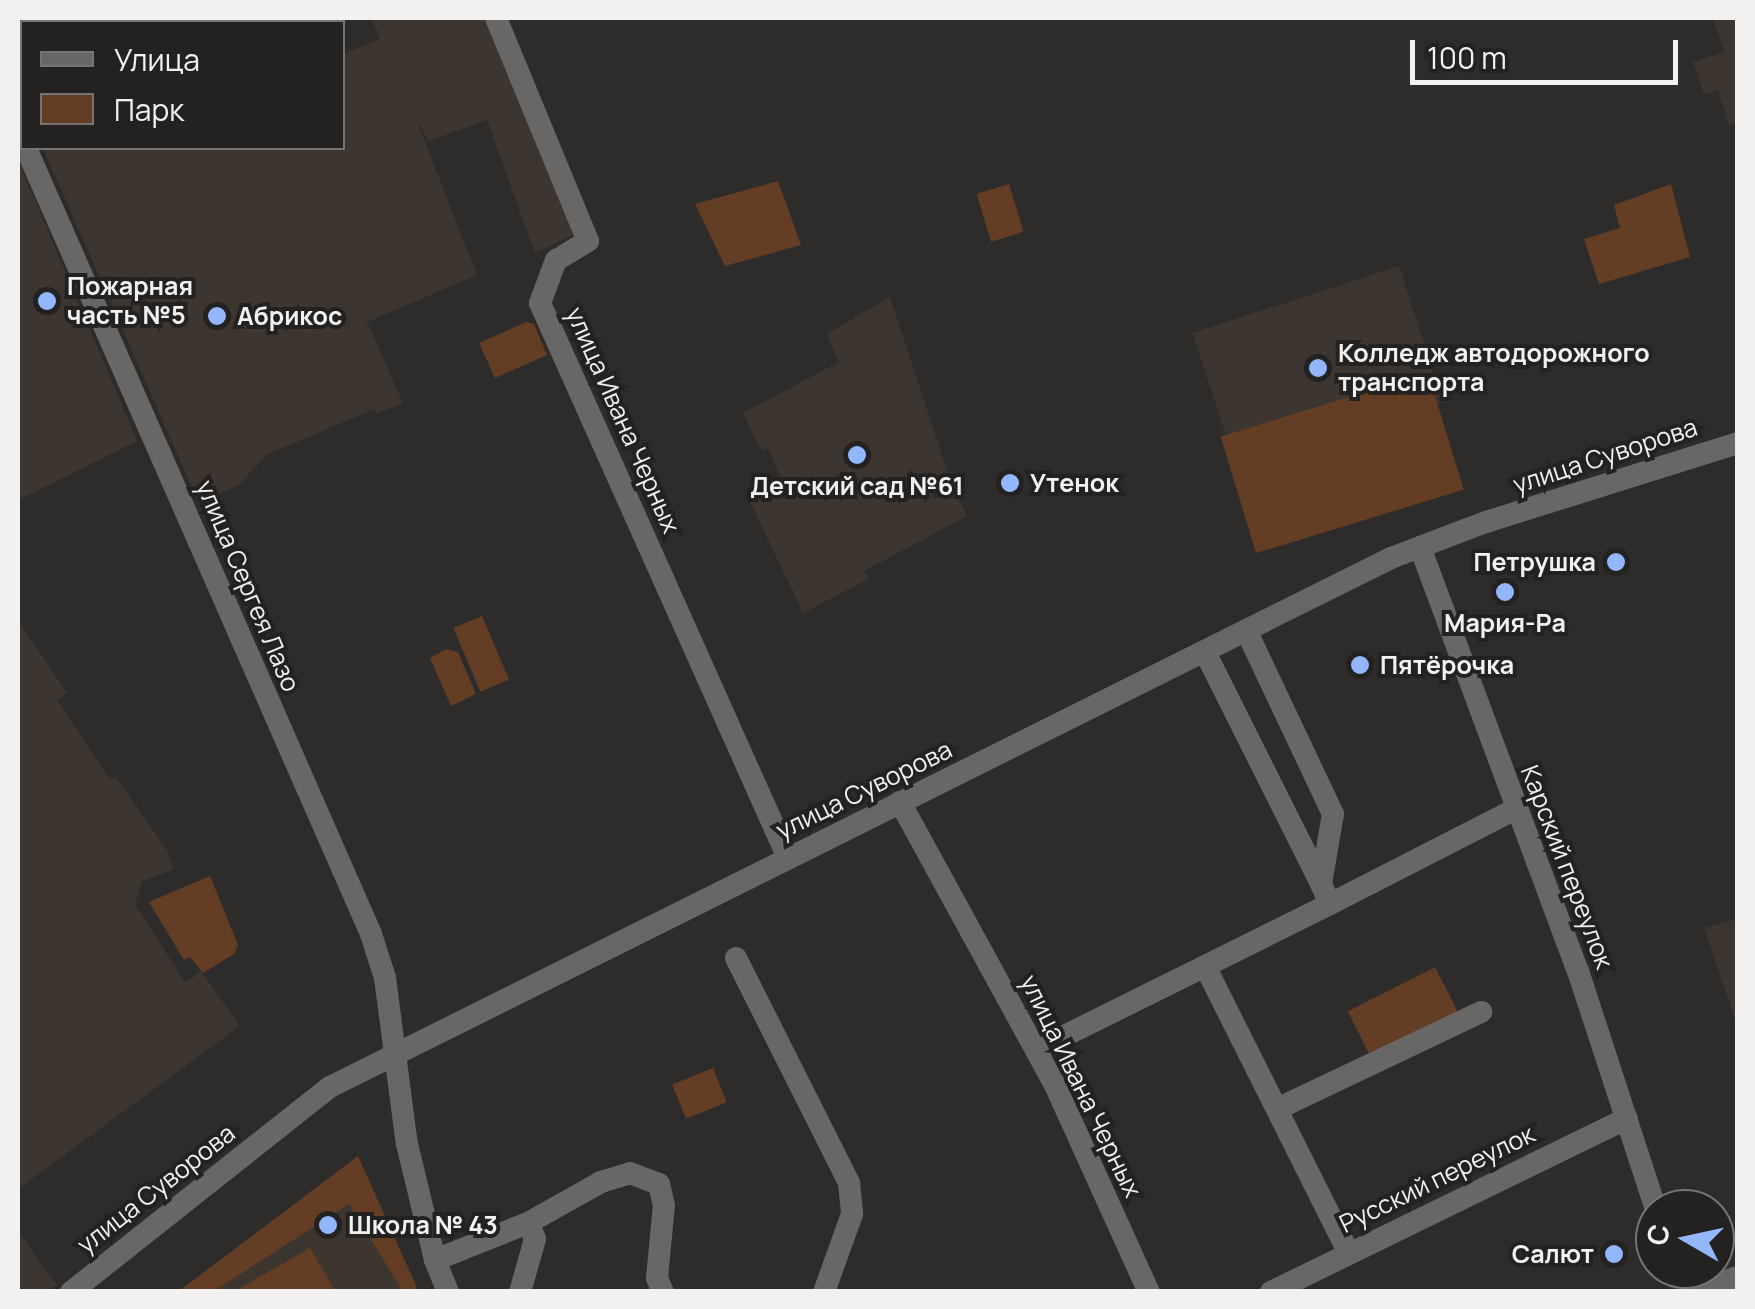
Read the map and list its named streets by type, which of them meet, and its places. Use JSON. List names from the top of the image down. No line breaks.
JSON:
{"streets":{"street":["улица Ивана Черных","улица Суворова","улица Сергея Лазо","Карский переулок","Русский переулок"]},"crossings":[["улица Ивана Черных","улица Суворова"],["улица Суворова","улица Сергея Лазо"],["улица Суворова","Карский переулок"],["Карский переулок","Русский переулок"]],"places":["Пожарная часть №5","Абрикос","Колледж автодорожного транспорта","Детский сад №61","Утенок","Петрушка","Мария-Ра","Пятёрочка","Школа № 43","Салют"],"legend":["Улица","Парк"],"scale_bar":"100 m","north":"left"}
